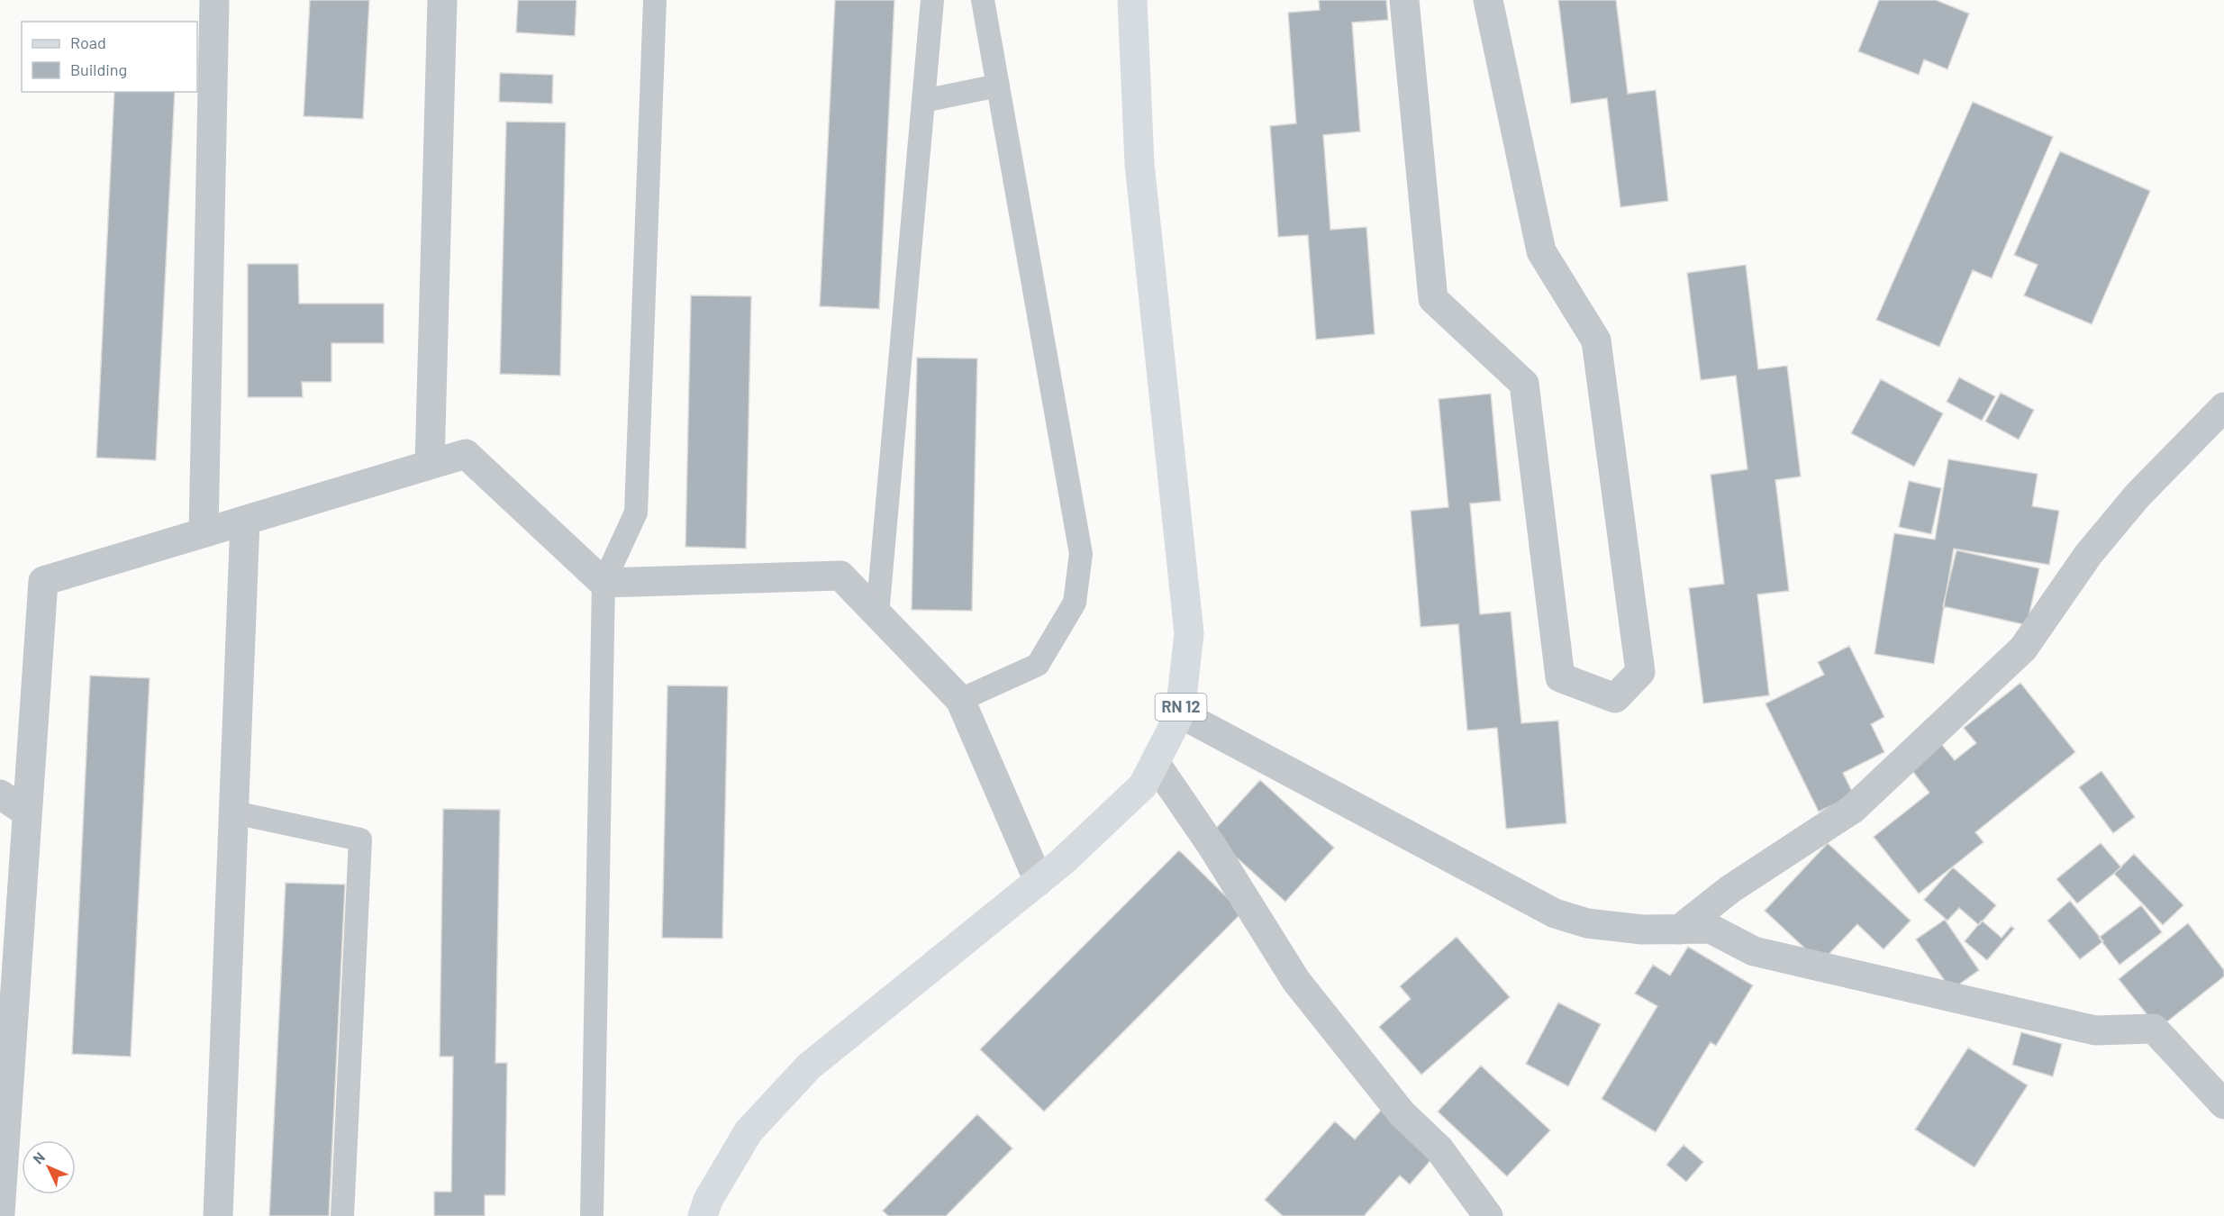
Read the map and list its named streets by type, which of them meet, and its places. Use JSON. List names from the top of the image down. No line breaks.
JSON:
{"streets":{"main road":["RN 12"]},"legend":["Road","Building"],"north":"top left"}
